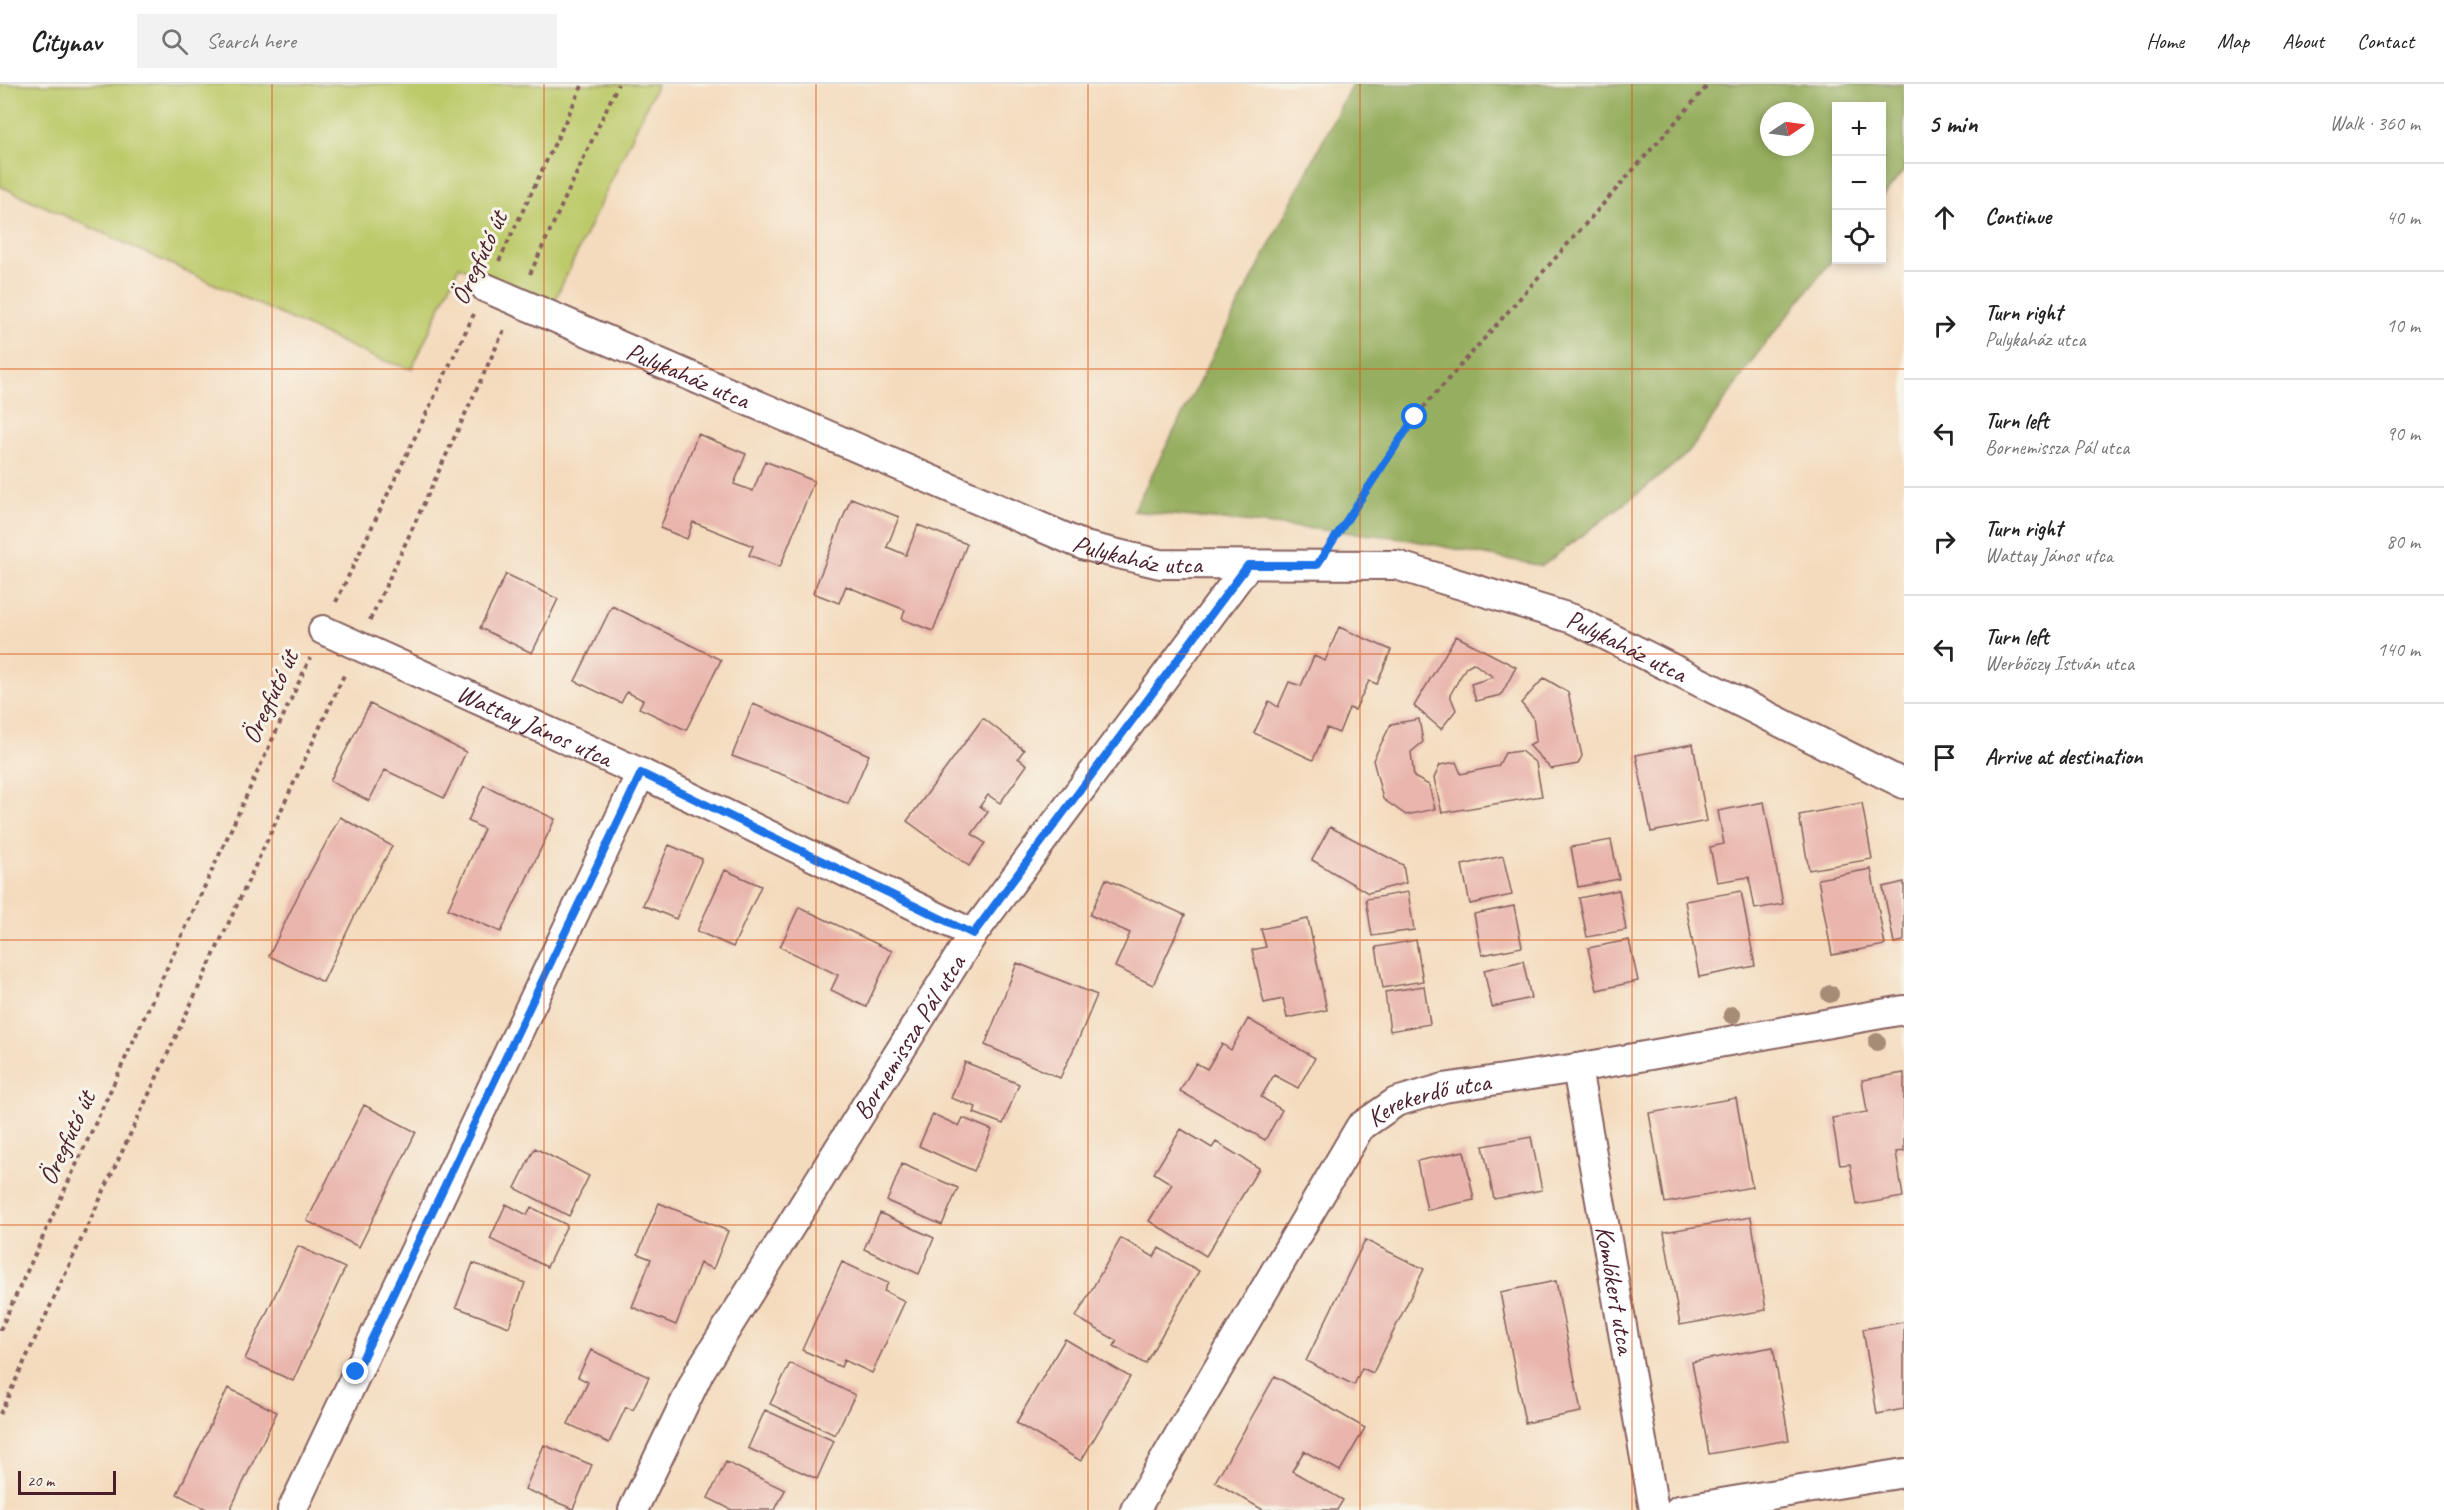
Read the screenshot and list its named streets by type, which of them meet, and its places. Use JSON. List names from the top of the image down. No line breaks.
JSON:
{"streets":{"street":["Pulykaház utca","Wattay János utca","Bornemissza Pál utca","Kerekerdő utca","Komlókert utca"],"path":["Öregfutó út"]},"crossings":[["Öregfutó út","Pulykaház utca"],["Öregfutó út","Wattay János utca"],["Pulykaház utca","Bornemissza Pál utca"],["Wattay János utca","Bornemissza Pál utca"],["Kerekerdő utca","Komlókert utca"]],"scale_bar":"20 m","north":"right","page":{"header":"Citynav","search":"Search here","nav":["Home","Map","About","Contact"],"heading":["5 min","Walk · 360 m"],"map_buttons":["+","−"],"list":[["Continue","40 m"],["Turn right","Pulykaház utca","10 m"],["Turn left","Bornemissza Pál utca","90 m"],["Turn right","Wattay János utca","80 m"],["Turn left","Werbőczy István utca","140 m"],"Arrive at destination"],"scale":"20 m"}}
